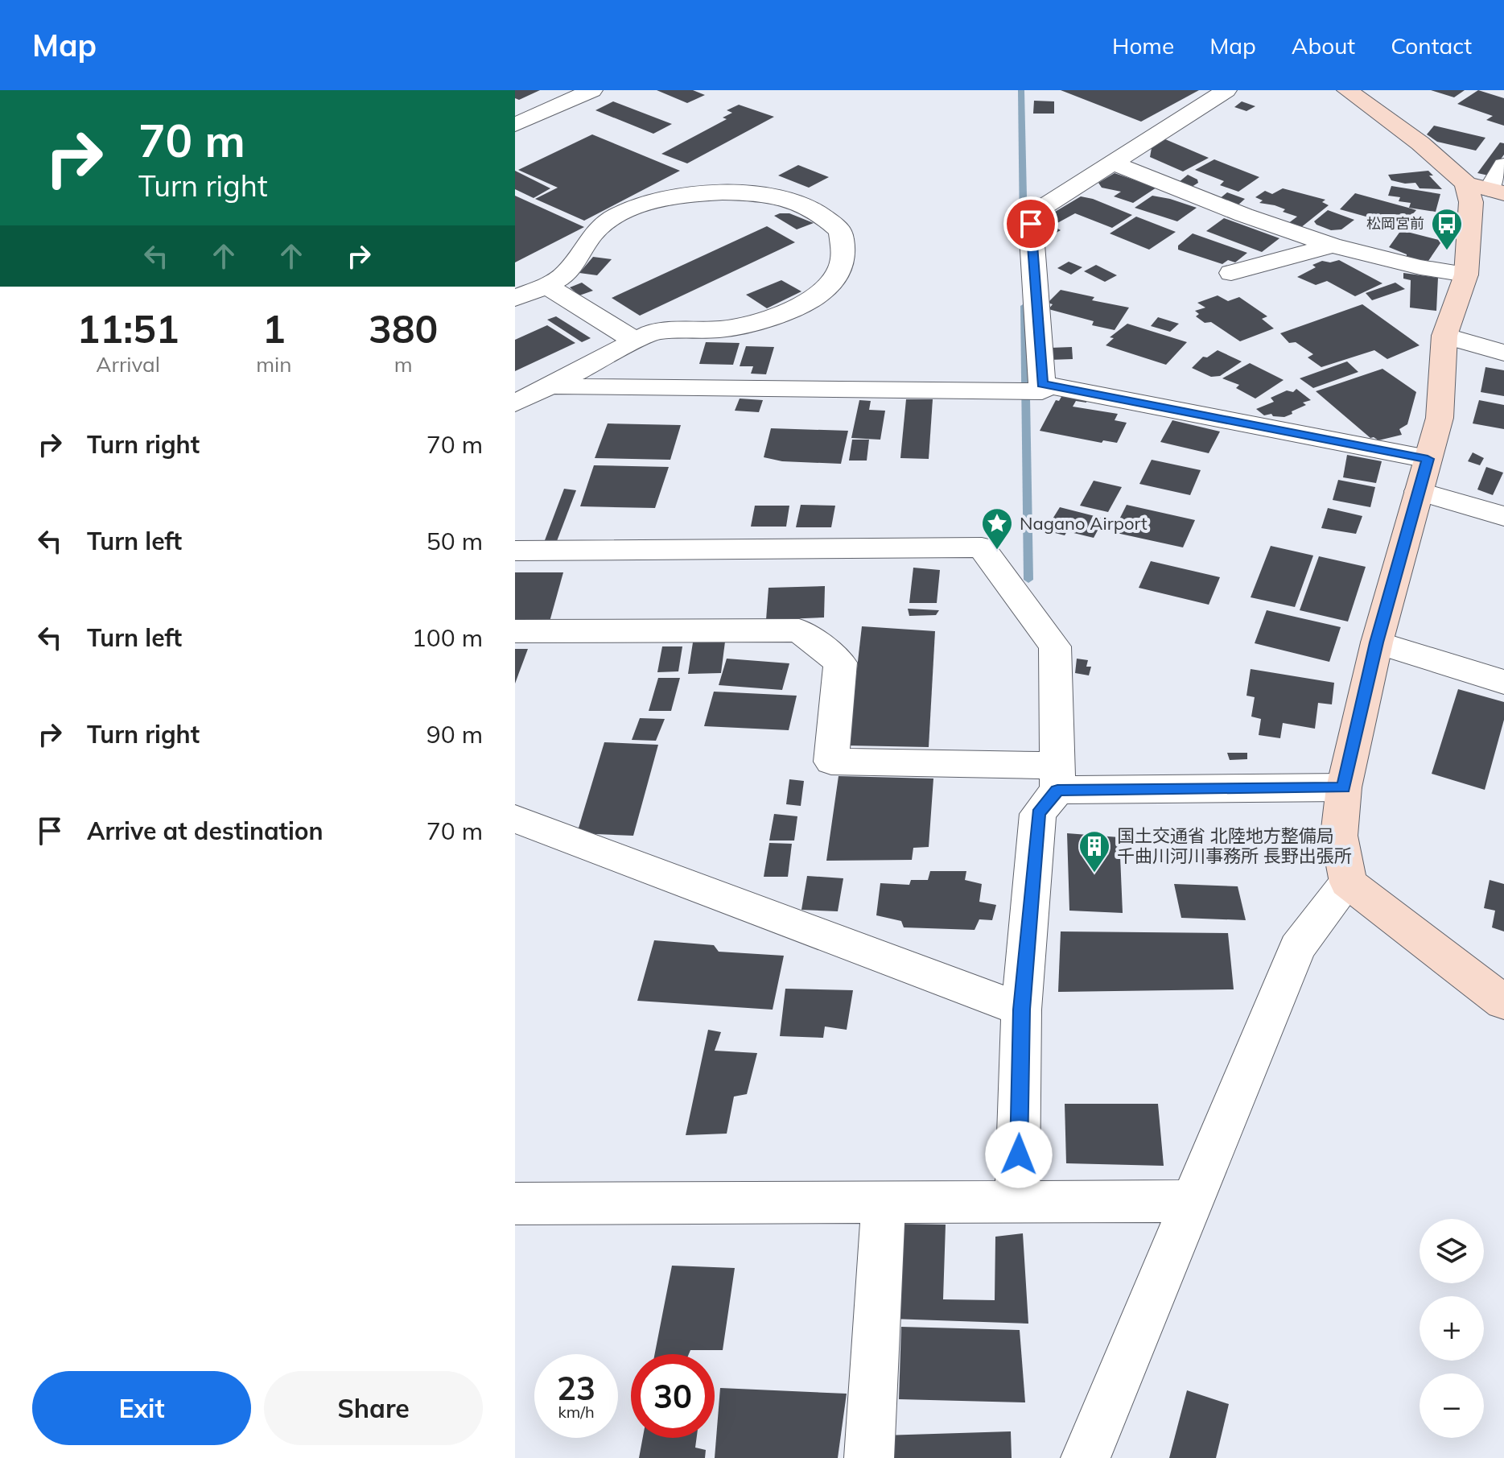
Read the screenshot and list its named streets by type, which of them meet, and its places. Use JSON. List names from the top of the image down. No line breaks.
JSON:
{"places":{"bus stop":["松岡宮前"],"place":["Nagano Airport"],"building":["国土交通省 北陸地方整備局 千曲川河川事務所 長野出張所"]},"page":{"header":"Map","nav":["Home","Map","About","Contact"],"turn":["70 m","Turn right"],"eta":["11:51","Arrival","1","min","380","m"],"list":[{"name":"Turn right","value":"70 m"},{"name":"Turn left","value":"50 m"},{"name":"Turn left","value":"100 m"},{"name":"Turn right","value":"90 m"},{"name":"Arrive at destination","value":"70 m"}],"map_buttons":["+","−"],"speed":"23 km/h","limit":"30","buttons":["Exit","Share"]}}
